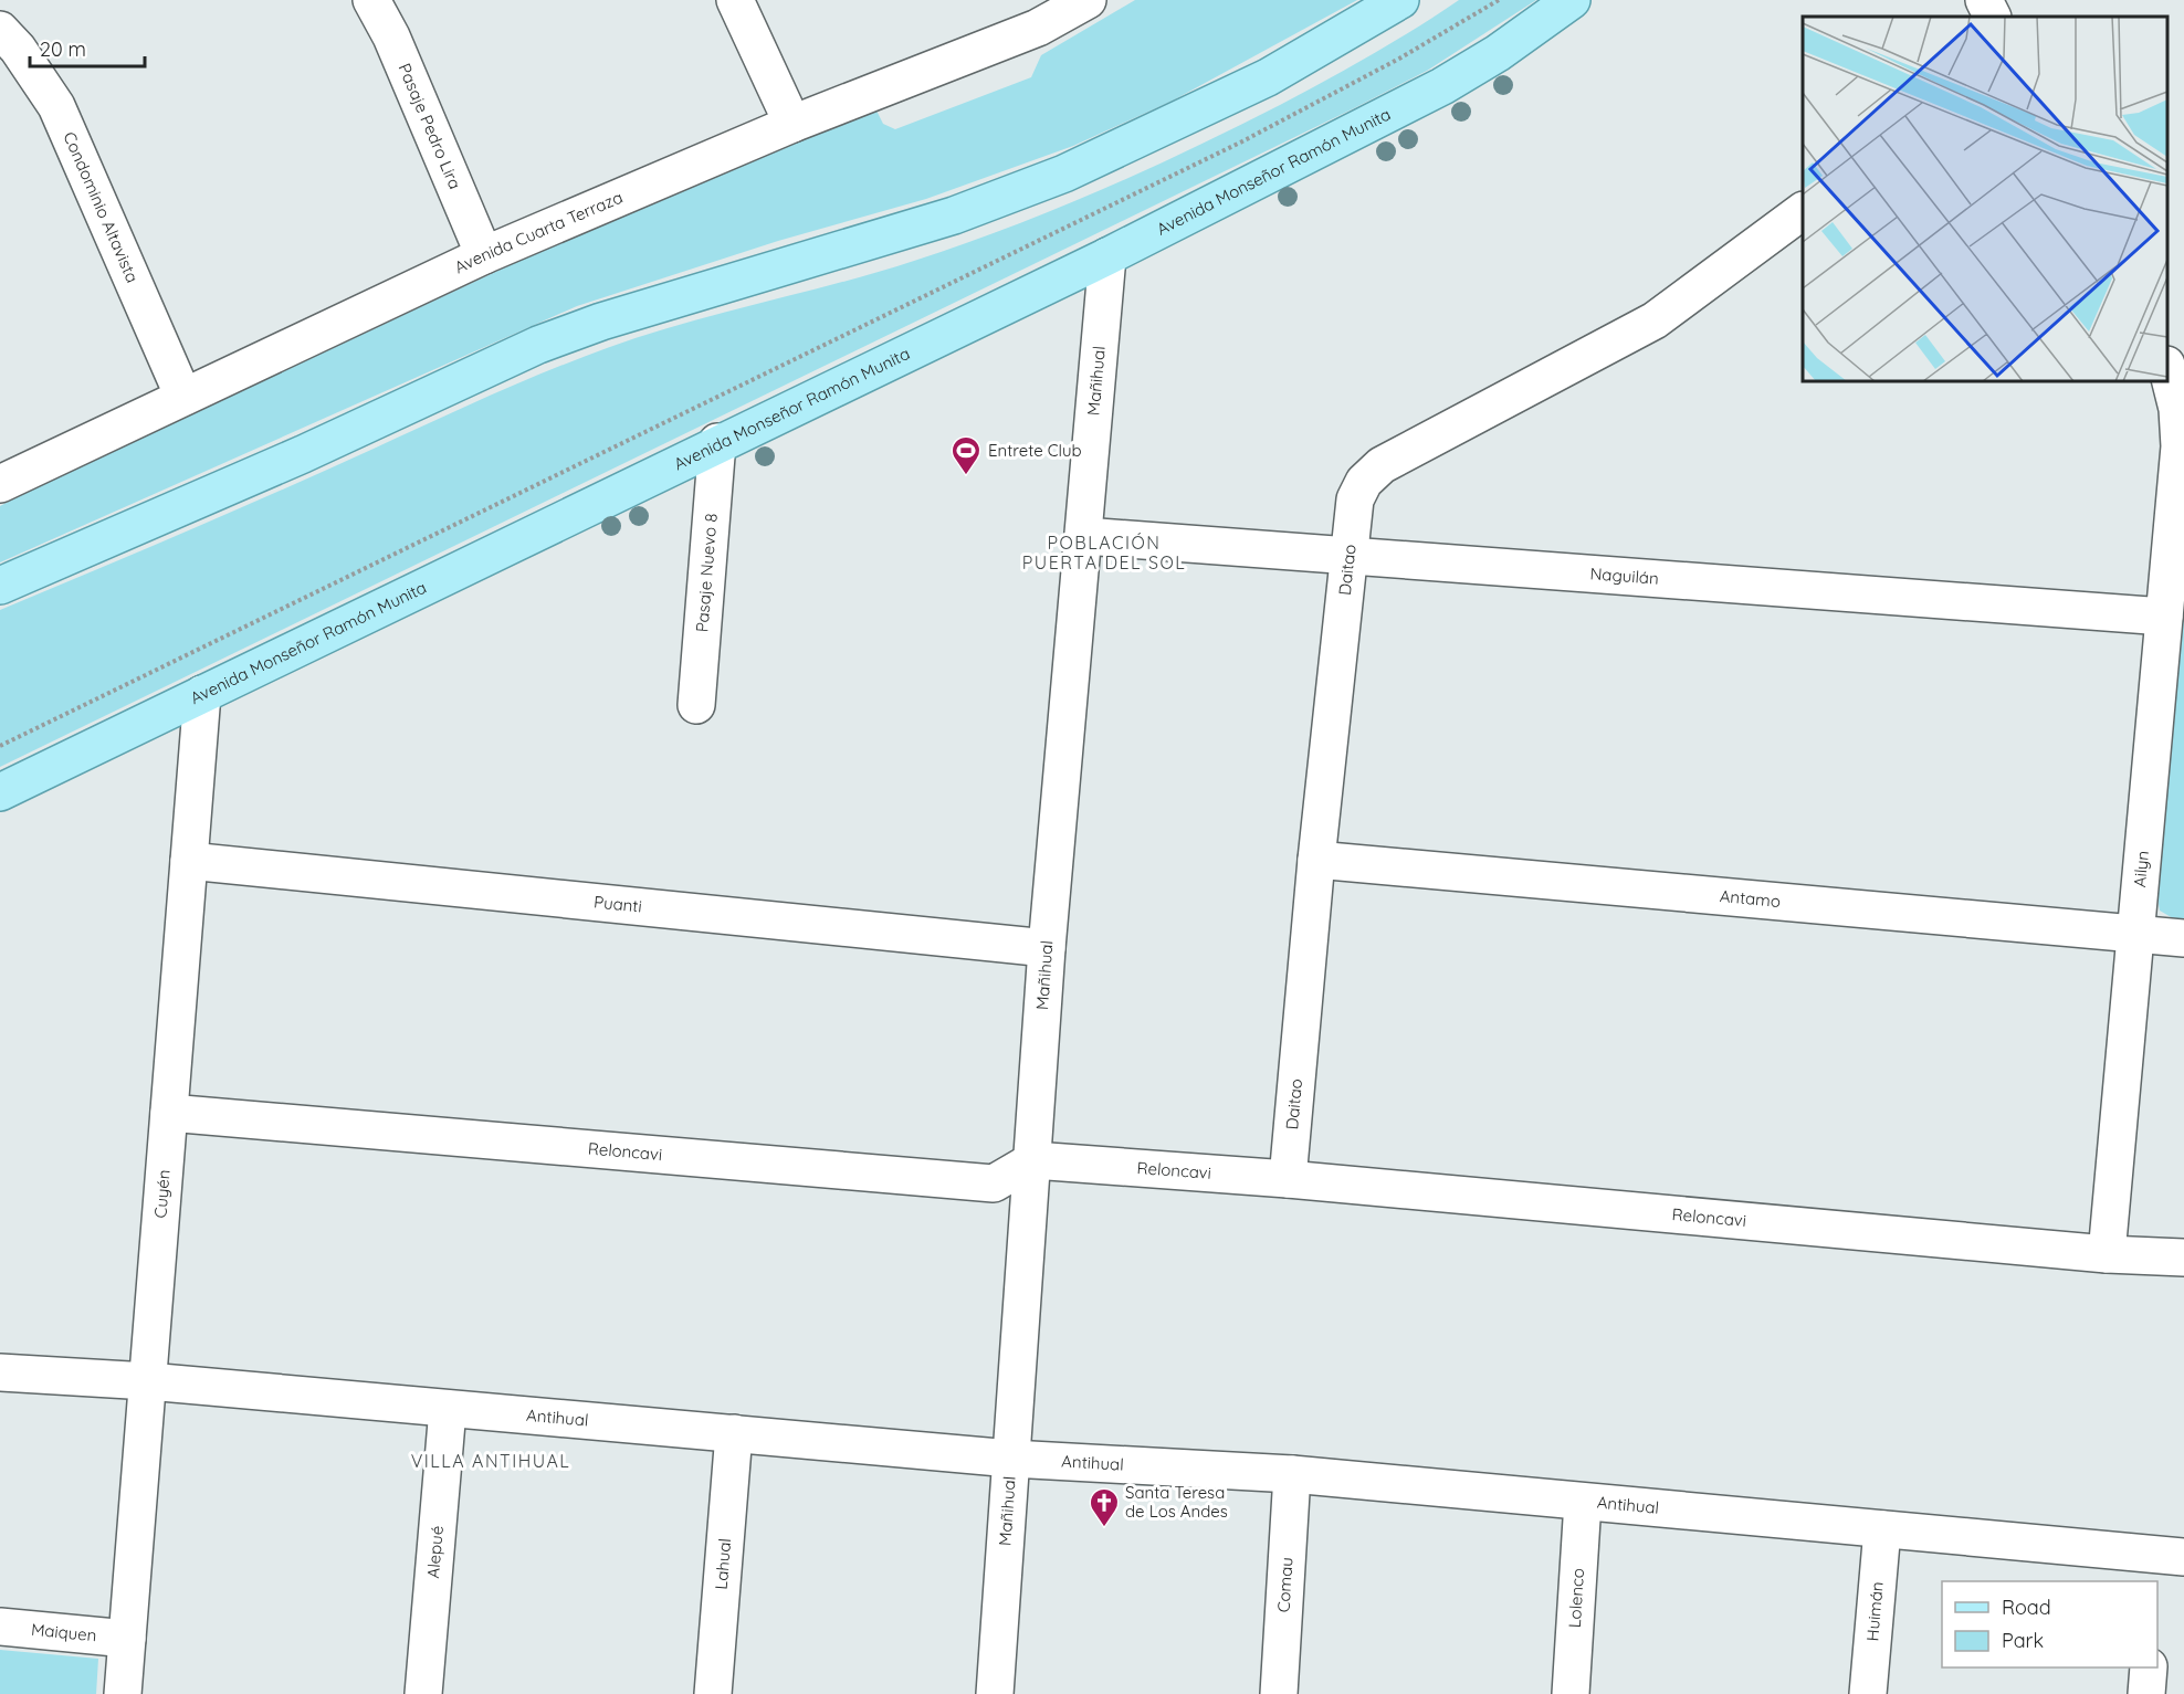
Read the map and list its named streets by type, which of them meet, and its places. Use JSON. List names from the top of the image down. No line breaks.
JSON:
{"streets":{"main road":["Avenida Monseñor Ramón Munita"],"street":["Pasaje Pedro Lira","Condominio Altavista","Avenida Cuarta Terraza","Mañihual","Daitao","Pasaje Nuevo 8","Naguilán","Ailyn","Antamo","Puanti","Reloncavi","Cuyén","Antihual","Alepué","Lahual","Comau","Lolenco","Huimán","Maiquen"]},"crossings":[["Pasaje Pedro Lira","Avenida Cuarta Terraza"],["Avenida Monseñor Ramón Munita","Mañihual"],["Avenida Monseñor Ramón Munita","Pasaje Nuevo 8"],["Avenida Monseñor Ramón Munita","Cuyén"],["Condominio Altavista","Avenida Cuarta Terraza"],["Mañihual","Naguilán"],["Mañihual","Puanti"],["Mañihual","Reloncavi"],["Mañihual","Antihual"],["Daitao","Naguilán"],["Daitao","Antamo"],["Daitao","Reloncavi"],["Naguilán","Ailyn"],["Ailyn","Antamo"],["Ailyn","Reloncavi"],["Puanti","Cuyén"],["Reloncavi","Cuyén"],["Cuyén","Antihual"],["Cuyén","Maiquen"],["Antihual","Alepué"],["Antihual","Lahual"],["Antihual","Comau"],["Antihual","Lolenco"],["Antihual","Huimán"]],"districts":["POBLACIÓN PUERTA DEL SOL","VILLA ANTIHUAL"],"places":{"sports":["Entrete Club"],"church":["Santa Teresa de Los Andes"]},"legend":["Road","Park"],"scale_bar":"20 m"}
